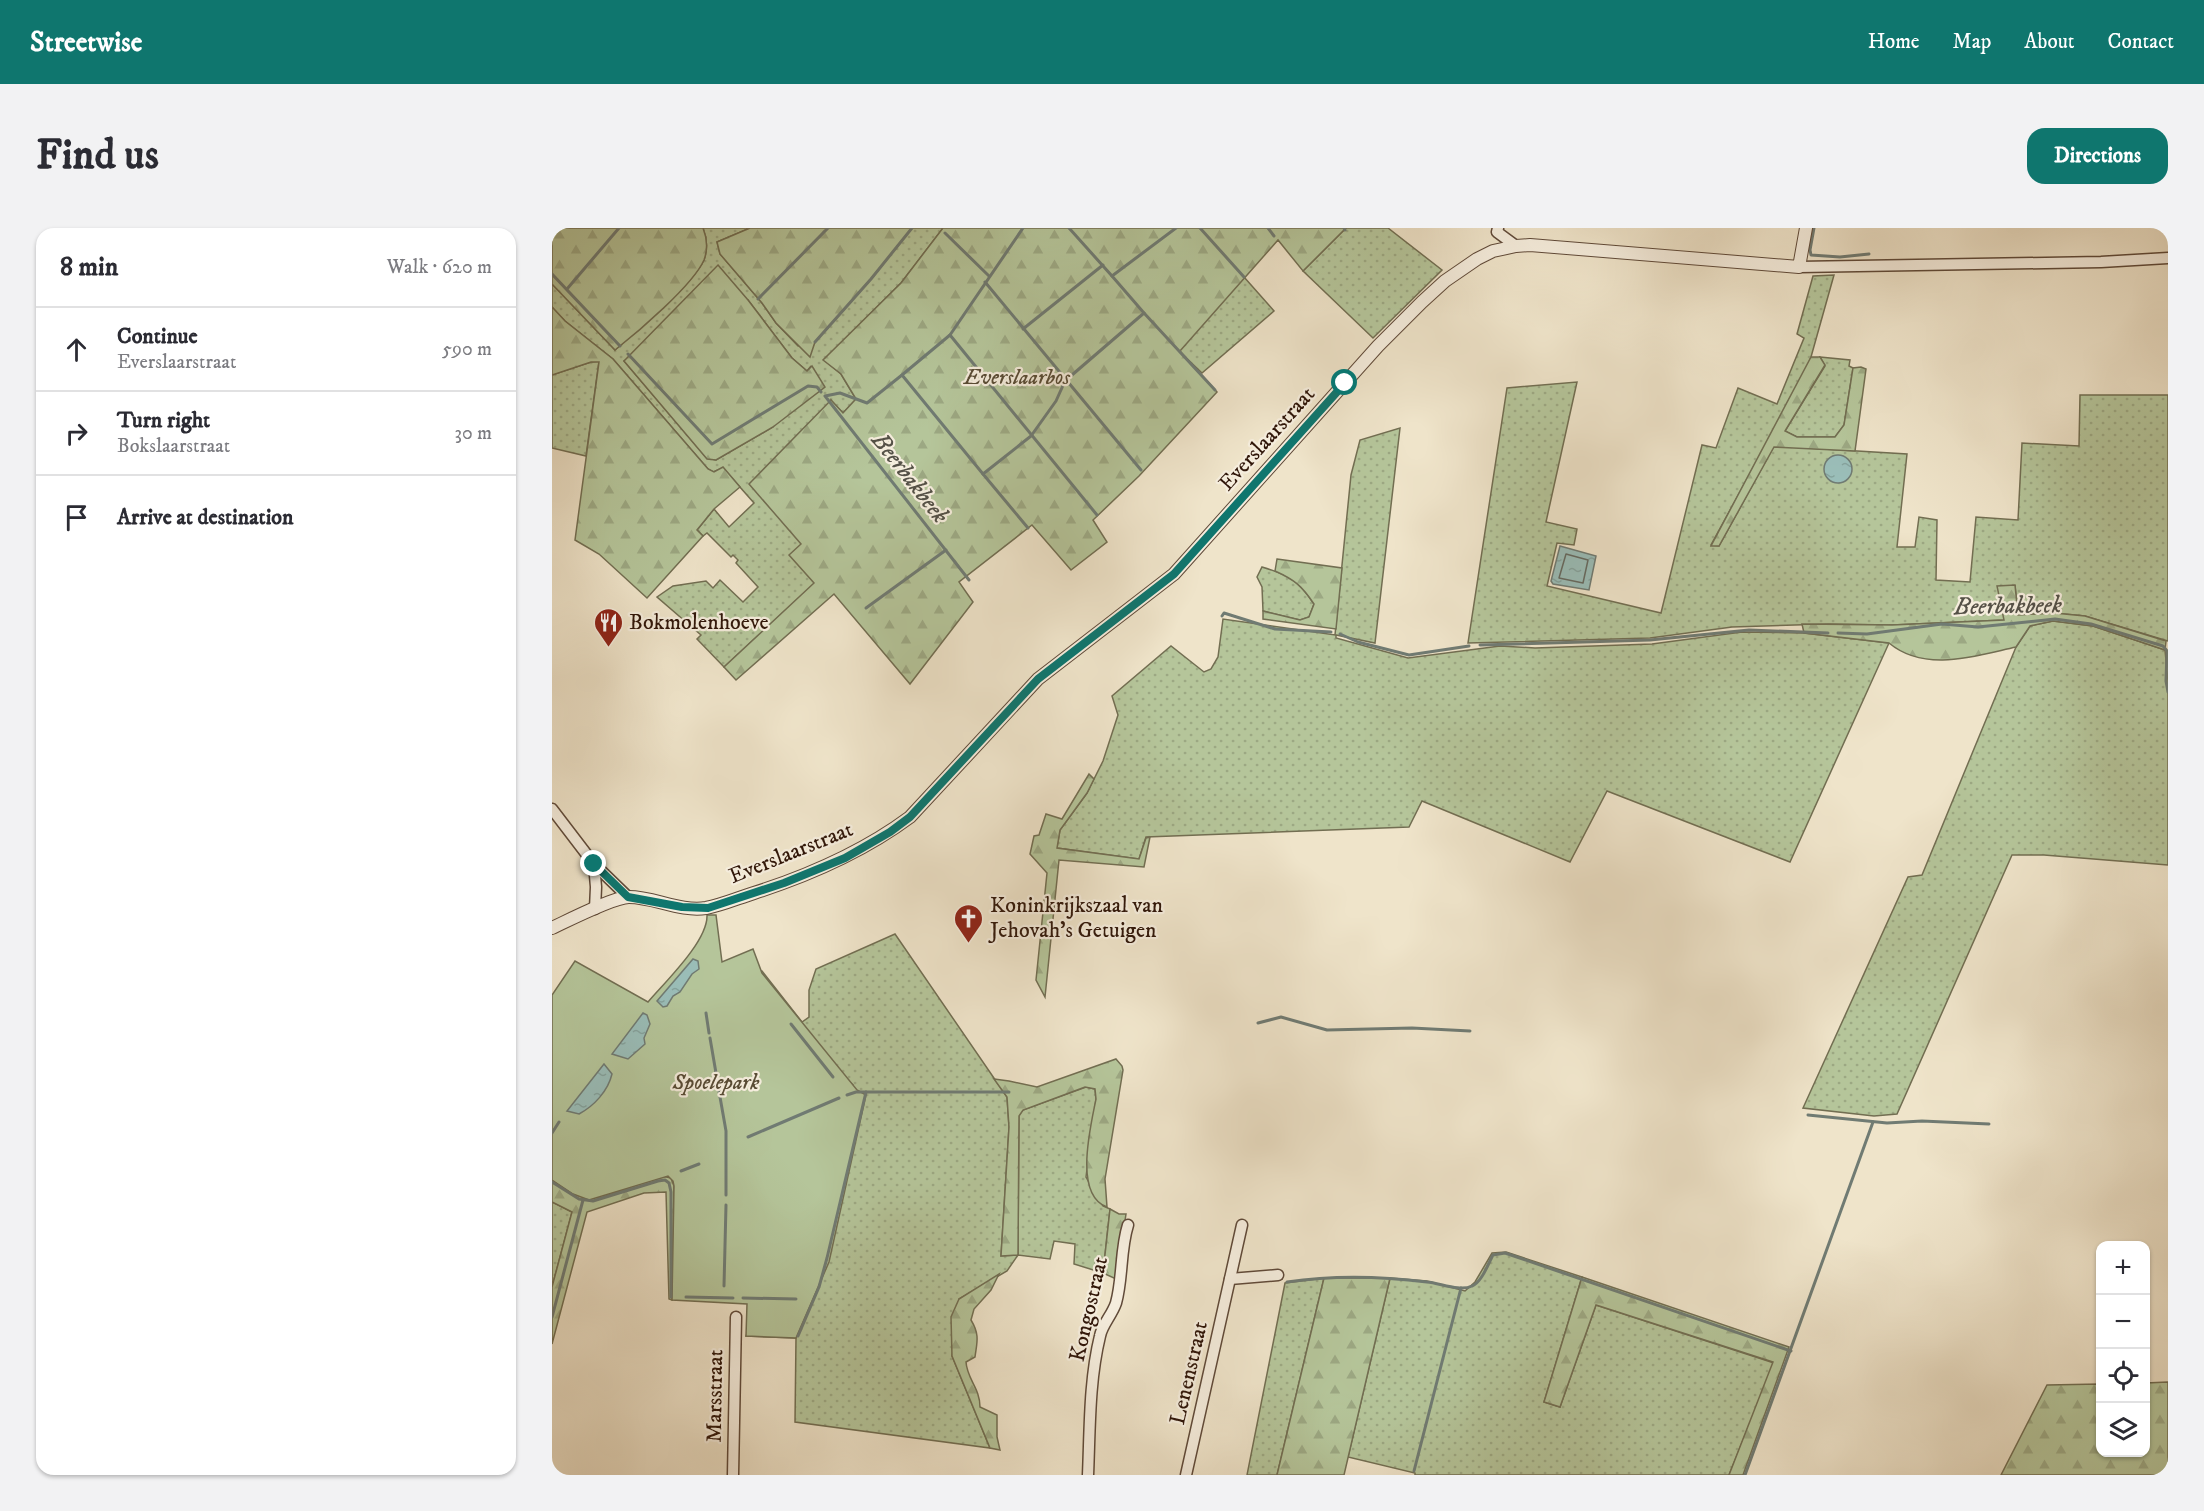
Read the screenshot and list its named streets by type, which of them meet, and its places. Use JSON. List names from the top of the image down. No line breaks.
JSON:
{"streets":{"street":["Everslaarstraat","Kongostraat","Lenenstraat","Marsstraat"]},"water":["Beerbakbeek"],"parks":["Everslaarbos","Spoelepark"],"places":{"restaurant":["Bokmolenhoeve"],"church":["Koninkrijkszaal van Jehovah's Getuigen"]},"page":{"header":"Streetwise","nav":["Home","Map","About","Contact"],"buttons":"Directions","title":"Find us","heading":["8 min","Walk · 620 m"],"list":[["Continue","Everslaarstraat","590 m"],["Turn right","Bokslaarstraat","30 m"],"Arrive at destination"],"map_buttons":["+","−"]}}
